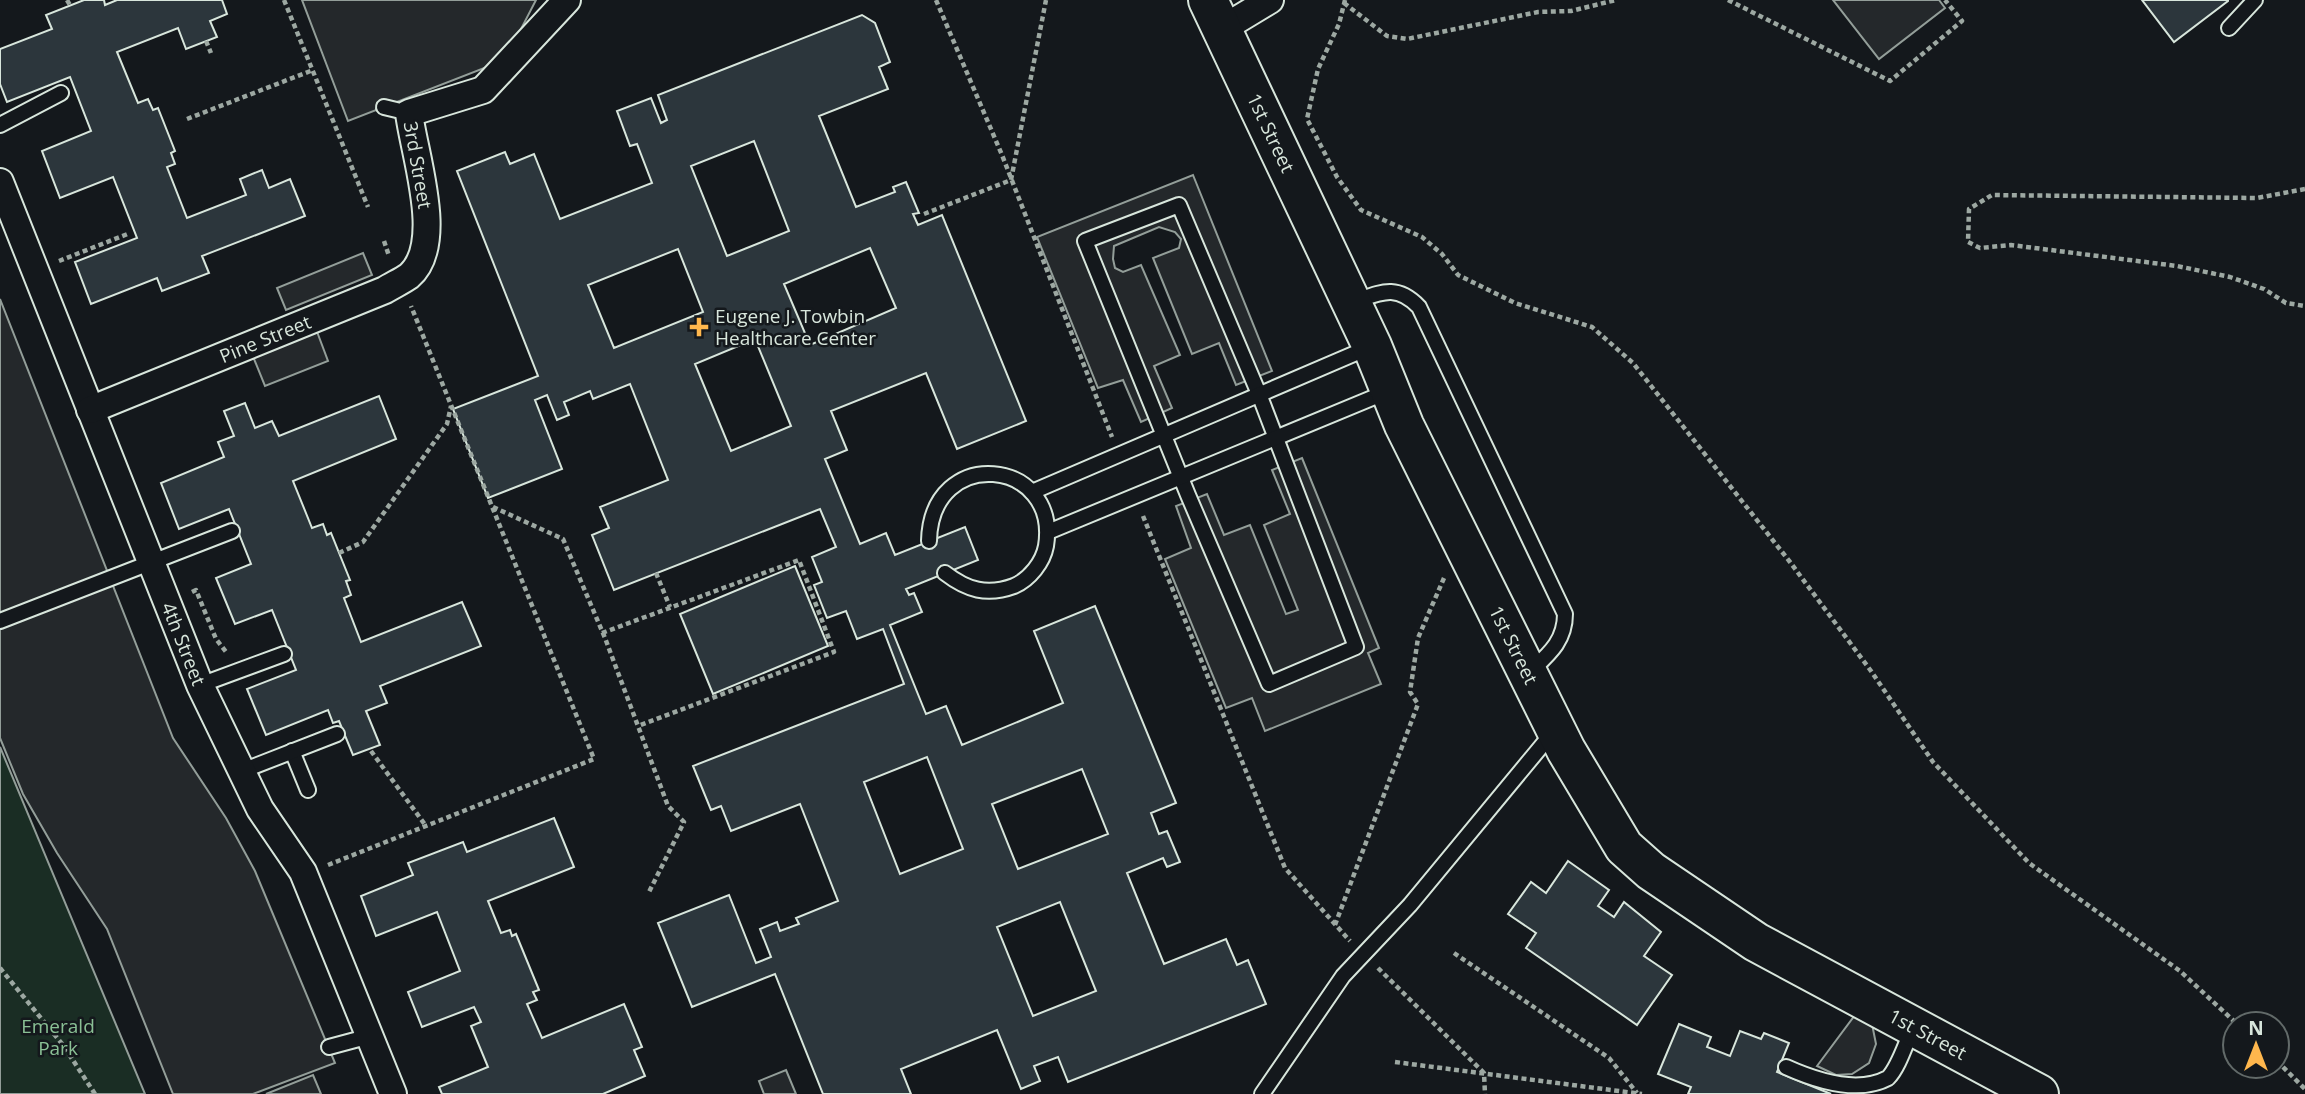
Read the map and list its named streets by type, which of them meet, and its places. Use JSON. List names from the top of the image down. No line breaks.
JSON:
{"streets":{"street":["1st Street","3rd Street","Pine Street","4th Street"]},"crossings":[["3rd Street","Pine Street"],["Pine Street","4th Street"]],"parks":["Emerald Park"],"places":{"health":["Eugene J. Towbin Healthcare Center"]},"north":"top"}
